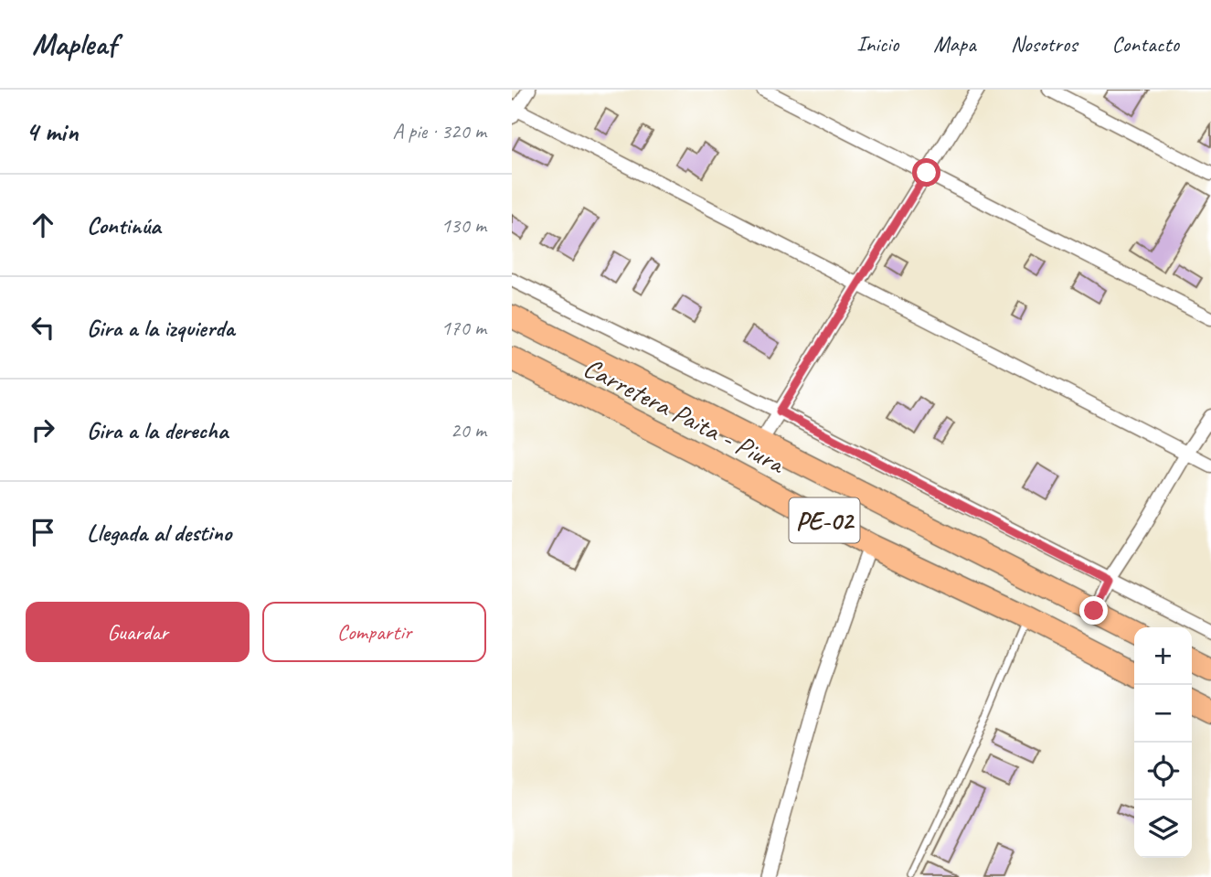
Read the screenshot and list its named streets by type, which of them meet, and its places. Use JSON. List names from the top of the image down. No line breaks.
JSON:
{"streets":{"highway":["Carretera Paita - Piura","PE-02"]},"page":{"header":"Mapleaf","nav":["Inicio","Mapa","Nosotros","Contacto"],"heading":["4 min","A pie · 320 m"],"list":[["Continúa","130 m"],["Gira a la izquierda","170 m"],["Gira a la derecha","20 m"],"Llegada al destino"],"buttons":["Guardar","Compartir"],"map_buttons":["+","−"]}}
